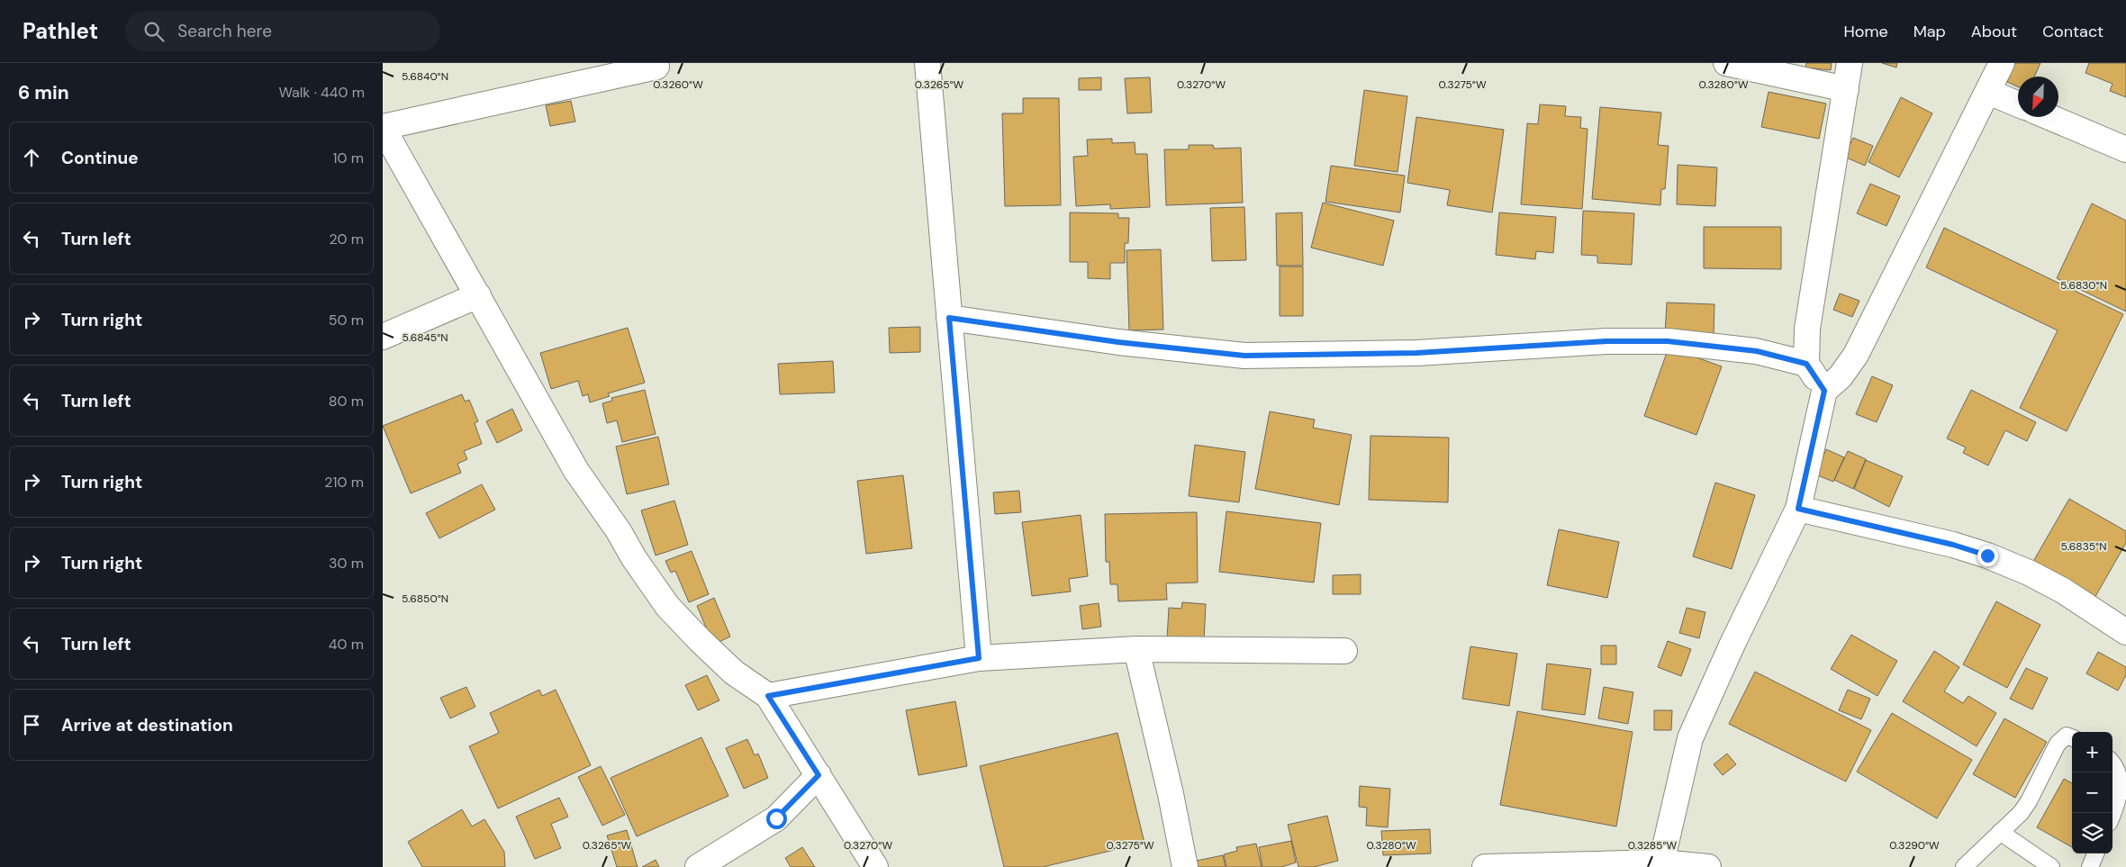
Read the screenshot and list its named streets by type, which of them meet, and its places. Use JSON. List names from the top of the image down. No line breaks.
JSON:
{"north":"bottom left","page":{"header":"Pathlet","search":"Search here","nav":["Home","Map","About","Contact"],"heading":["6 min","Walk · 440 m"],"list":[["Continue","10 m"],["Turn left","20 m"],["Turn right","50 m"],["Turn left","80 m"],["Turn right","210 m"],["Turn right","30 m"],["Turn left","40 m"],"Arrive at destination"],"map_buttons":["+","−"]},"coordinates":["5.6840°N","0.3265°W","0.3270°W","0.3275°W","0.3280°W","0.3260°W","5.6830°N","5.6845°N","5.6835°N","5.6850°N","0.3285°W","0.3290°W"]}
